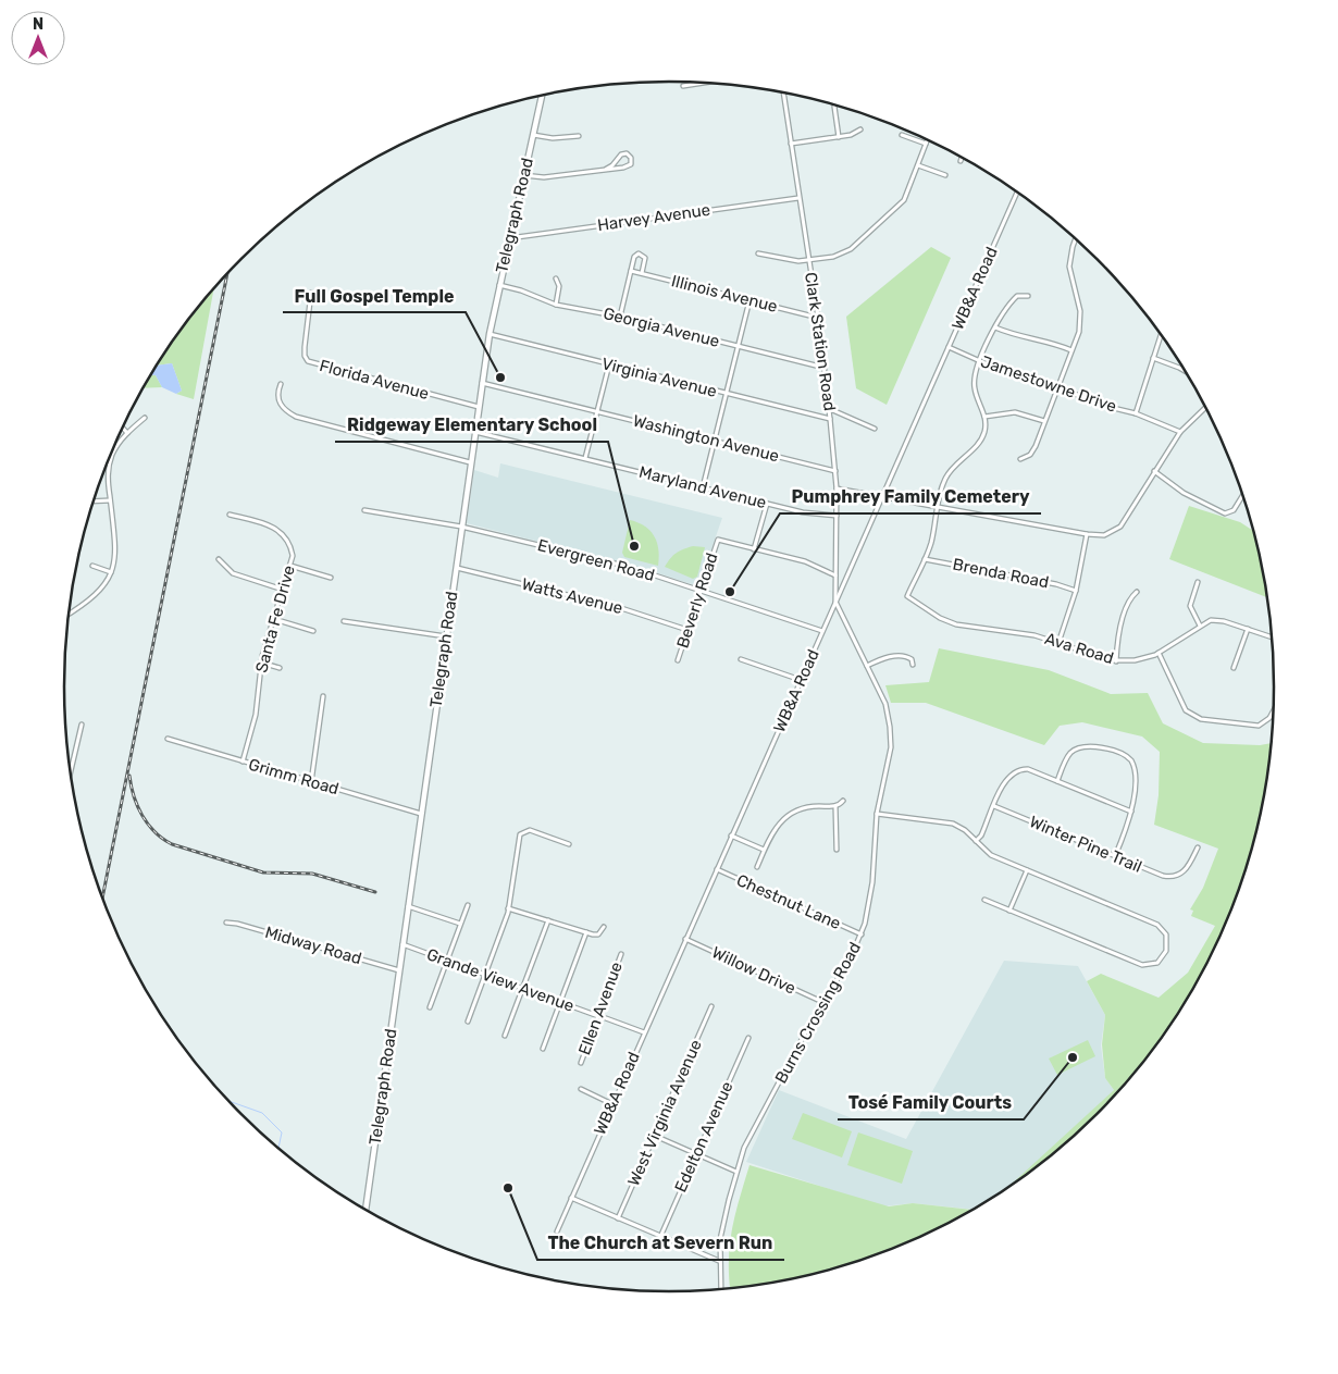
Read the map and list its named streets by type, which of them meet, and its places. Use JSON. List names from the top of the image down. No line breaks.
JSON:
{"streets":{"main road":["Telegraph Road"],"street":["Harvey Avenue","WB&A Road","Illinois Avenue","Georgia Avenue","Clark Station Road","Virginia Avenue","Florida Avenue","Jamestowne Drive","Washington Avenue","Maryland Avenue","Evergreen Road","Brenda Road","Watts Avenue","Beverly Road","Santa Fe Drive","Ava Road","Grimm Road","Winter Pine Trail","Chestnut Lane","Midway Road","Willow Drive","Grande View Avenue","Ellen Avenue","Burns Crossing Road","West Virginia Avenue","Edelton Avenue"]},"crossings":[["Telegraph Road","Harvey Avenue"],["Telegraph Road","Georgia Avenue"],["Telegraph Road","Virginia Avenue"],["Telegraph Road","Florida Avenue"],["Telegraph Road","Washington Avenue"],["Telegraph Road","Maryland Avenue"],["Telegraph Road","Evergreen Road"],["Telegraph Road","Watts Avenue"],["Telegraph Road","Grimm Road"],["Telegraph Road","Midway Road"],["Telegraph Road","Grande View Avenue"],["Harvey Avenue","Clark Station Road"],["WB&A Road","Clark Station Road"],["WB&A Road","Jamestowne Drive"],["WB&A Road","Evergreen Road"],["WB&A Road","Chestnut Lane"],["WB&A Road","Willow Drive"],["WB&A Road","Burns Crossing Road"],["Illinois Avenue","Clark Station Road"],["Georgia Avenue","Clark Station Road"],["Clark Station Road","Virginia Avenue"],["Clark Station Road","Washington Avenue"],["Clark Station Road","Maryland Avenue"],["Clark Station Road","Burns Crossing Road"],["Evergreen Road","Beverly Road"],["Brenda Road","Ava Road"],["Watts Avenue","Beverly Road"],["Santa Fe Drive","Grimm Road"],["Chestnut Lane","Burns Crossing Road"],["Willow Drive","Burns Crossing Road"],["Grande View Avenue","Ellen Avenue"]],"places":["Full Gospel Temple","Ridgeway Elementary School","Pumphrey Family Cemetery","Tosé Family Courts","The Church at Severn Run"],"north":"top"}
